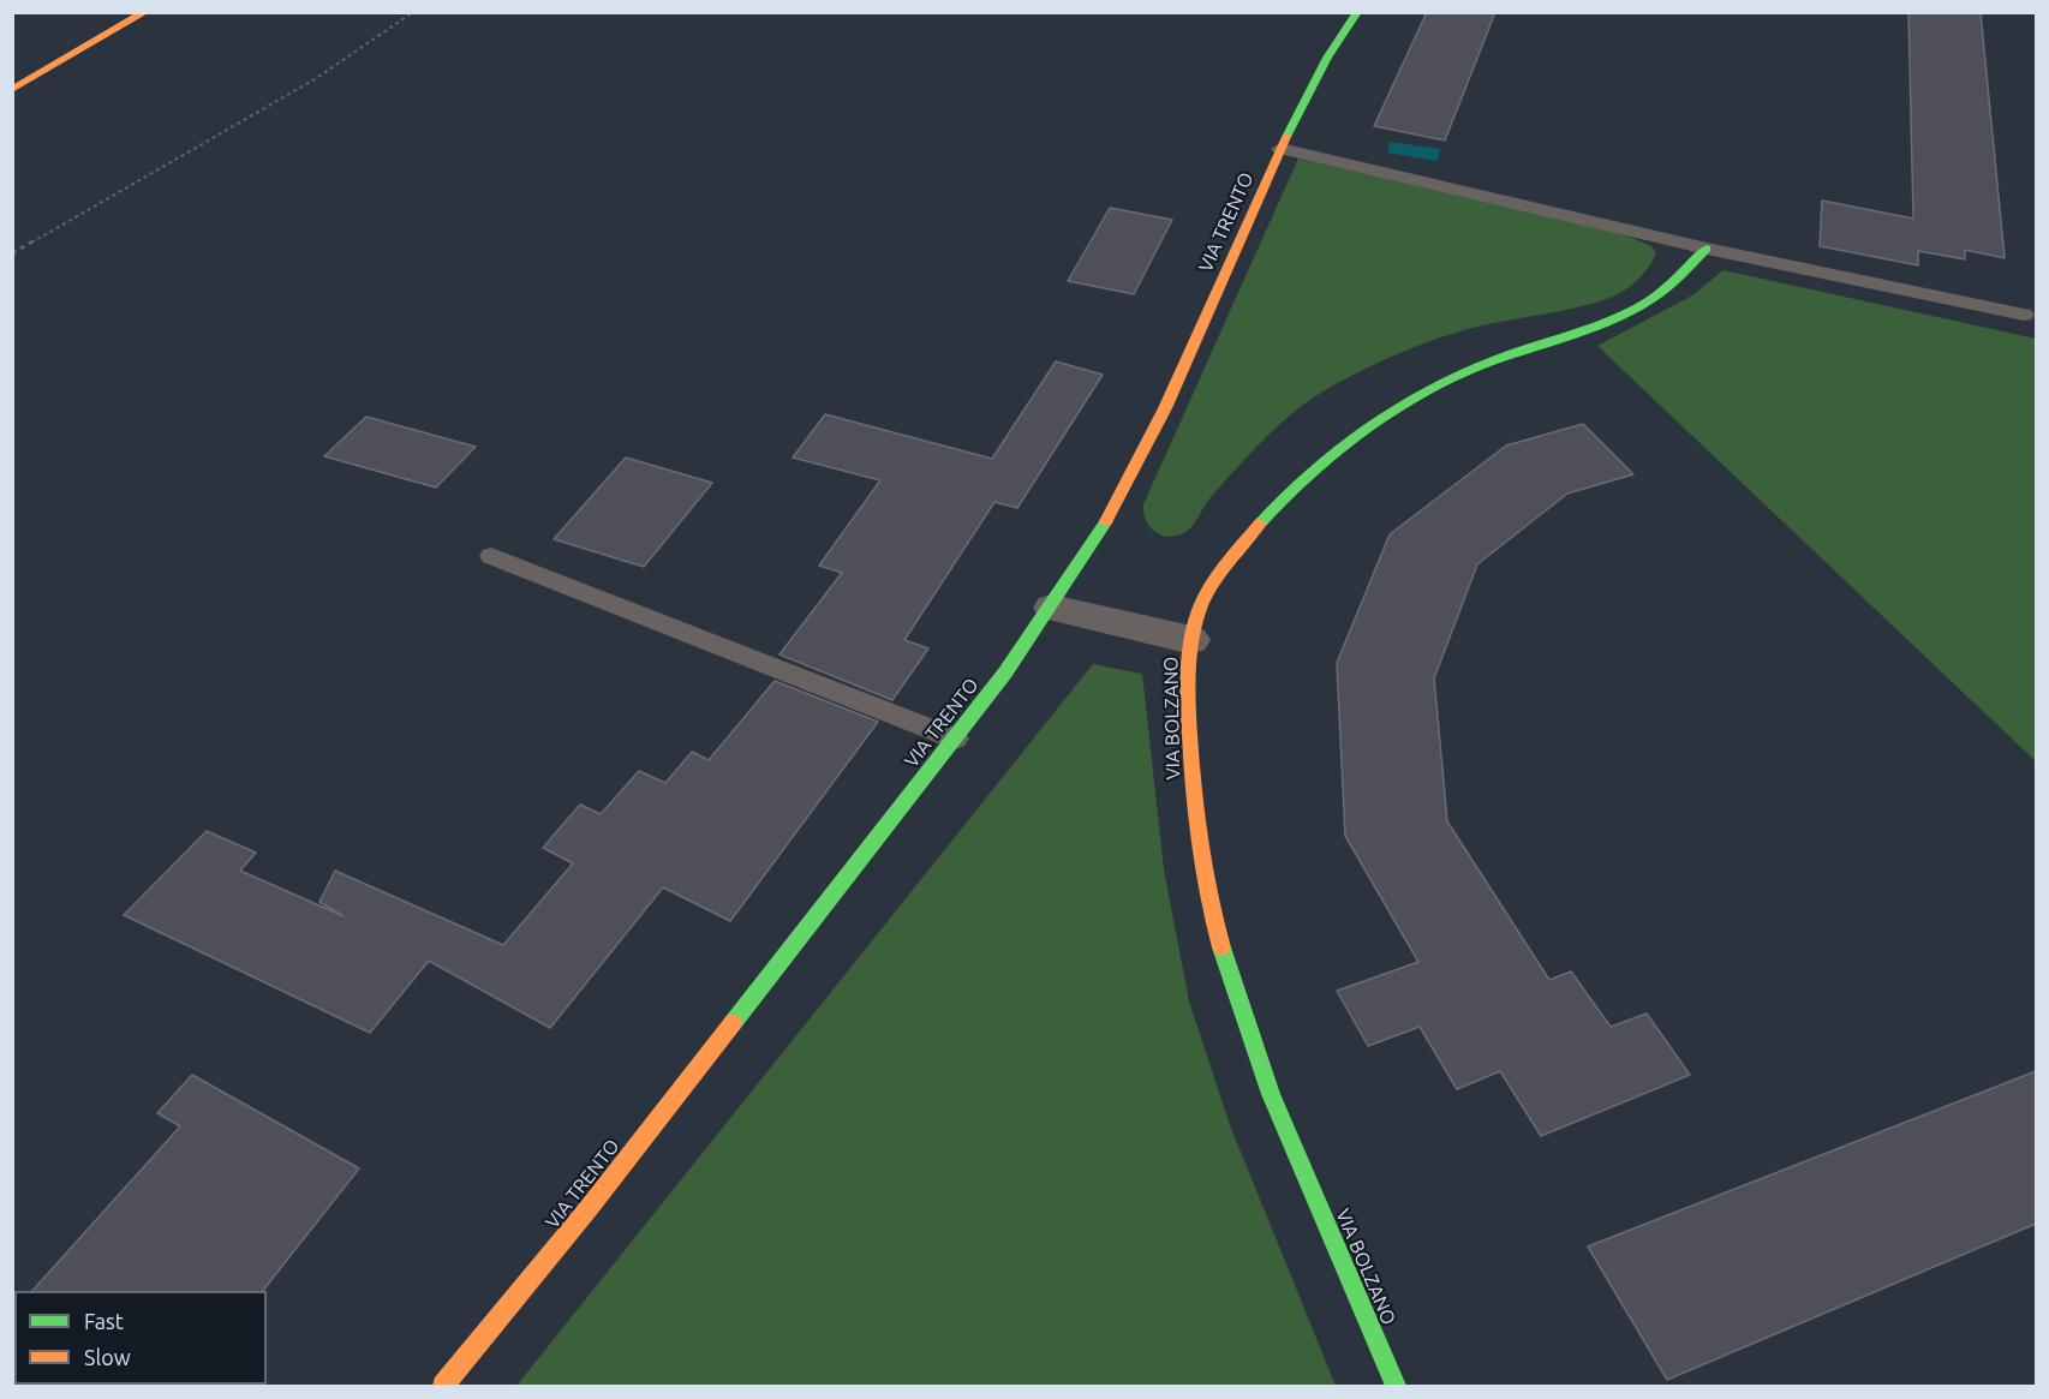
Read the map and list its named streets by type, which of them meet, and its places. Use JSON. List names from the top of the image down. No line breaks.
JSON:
{"streets":{"street":["VIA TRENTO","VIA BOLZANO"]},"legend":["Fast","Slow"]}
